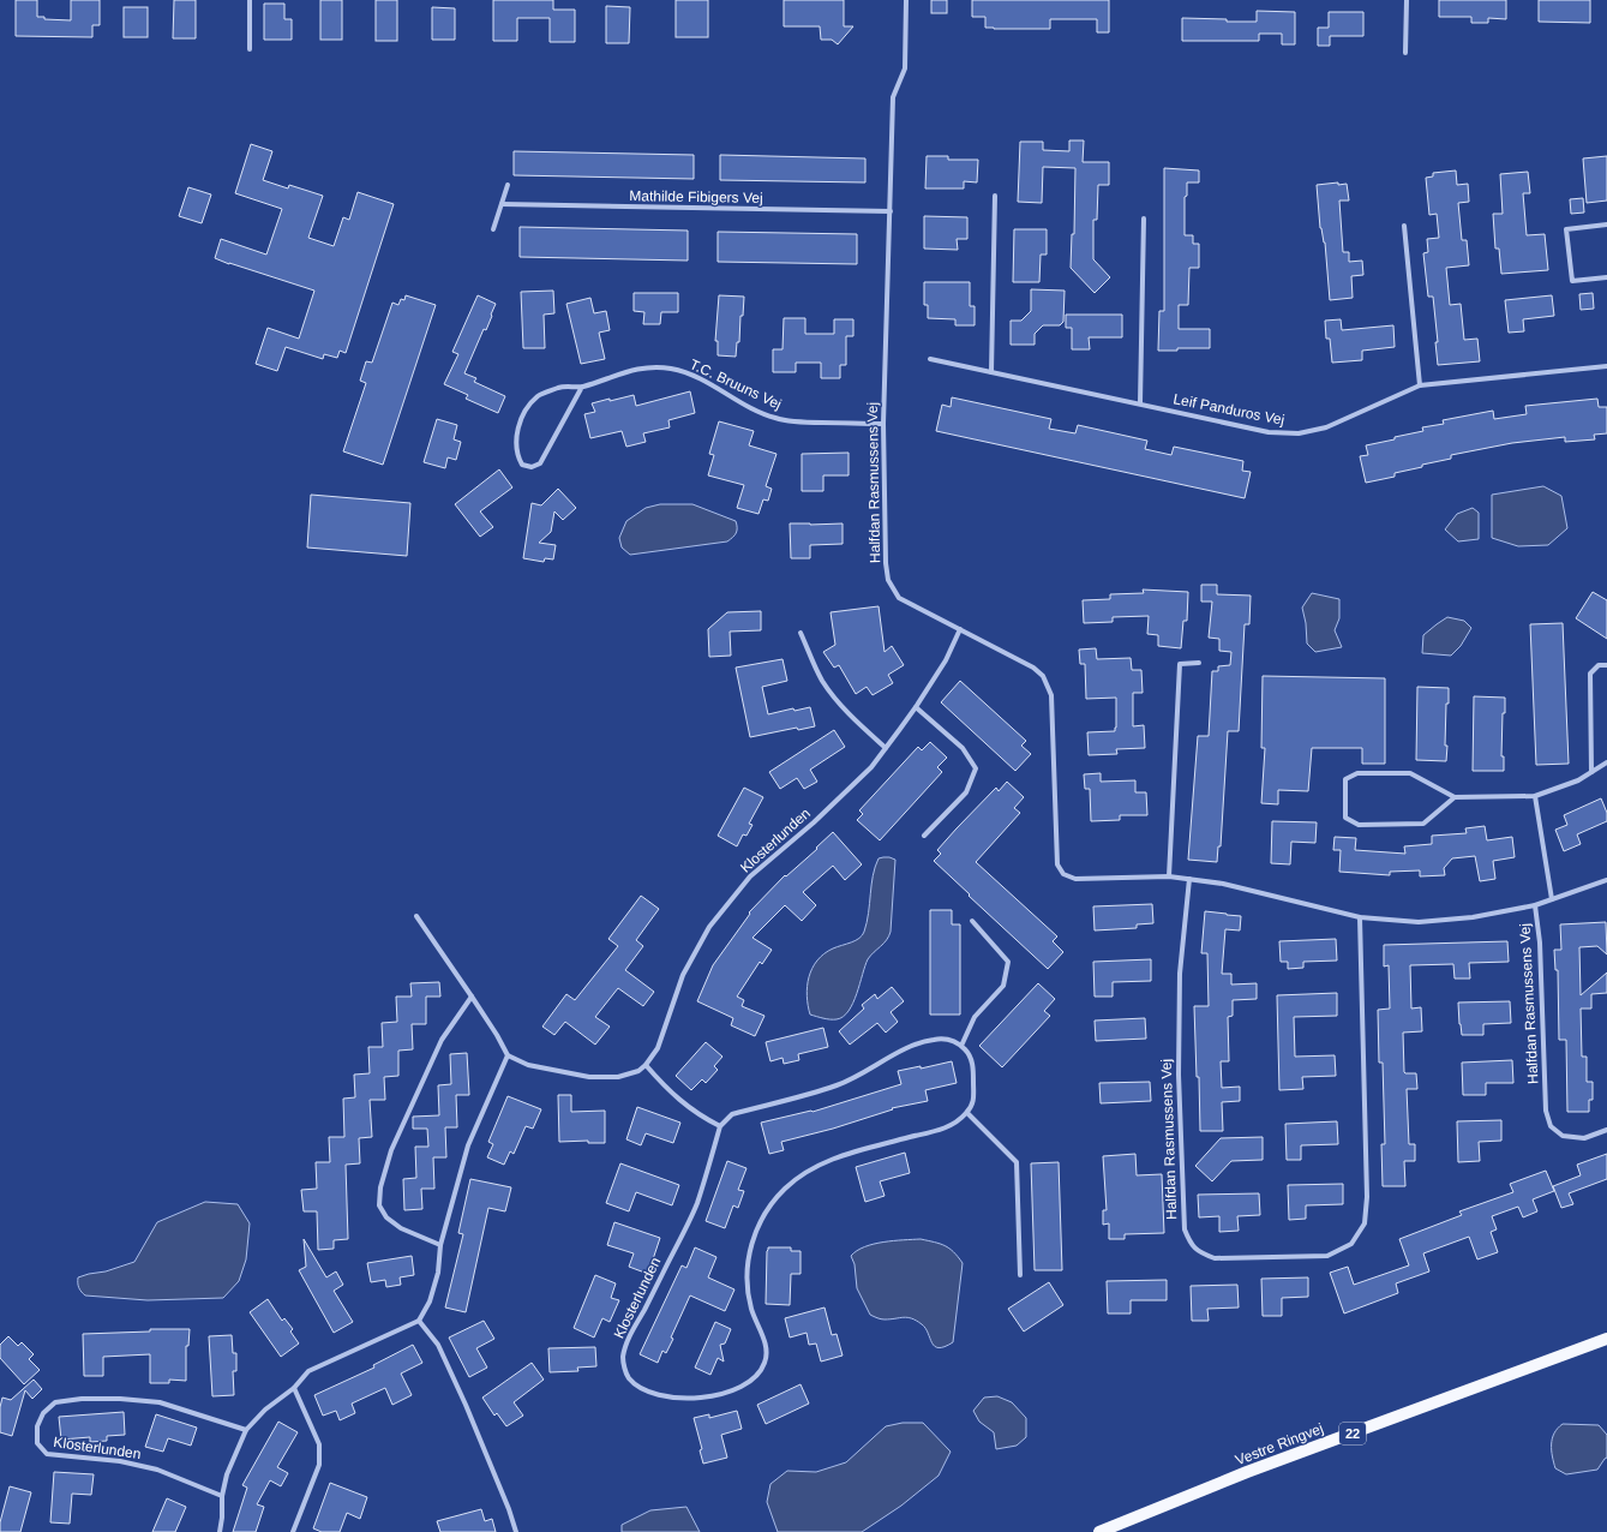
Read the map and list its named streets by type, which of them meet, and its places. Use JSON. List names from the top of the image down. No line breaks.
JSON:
{"streets":{"main road":["22","Vestre Ringvej"],"street":["Mathilde Fibigers Vej","T.C. Bruuns Vej","Leif Panduros Vej","Halfdan Rasmussens Vej","Klosterlunden"]},"crossings":[["Mathilde Fibigers Vej","Halfdan Rasmussens Vej"],["T.C. Bruuns Vej","Halfdan Rasmussens Vej"],["Halfdan Rasmussens Vej","Klosterlunden"]]}
